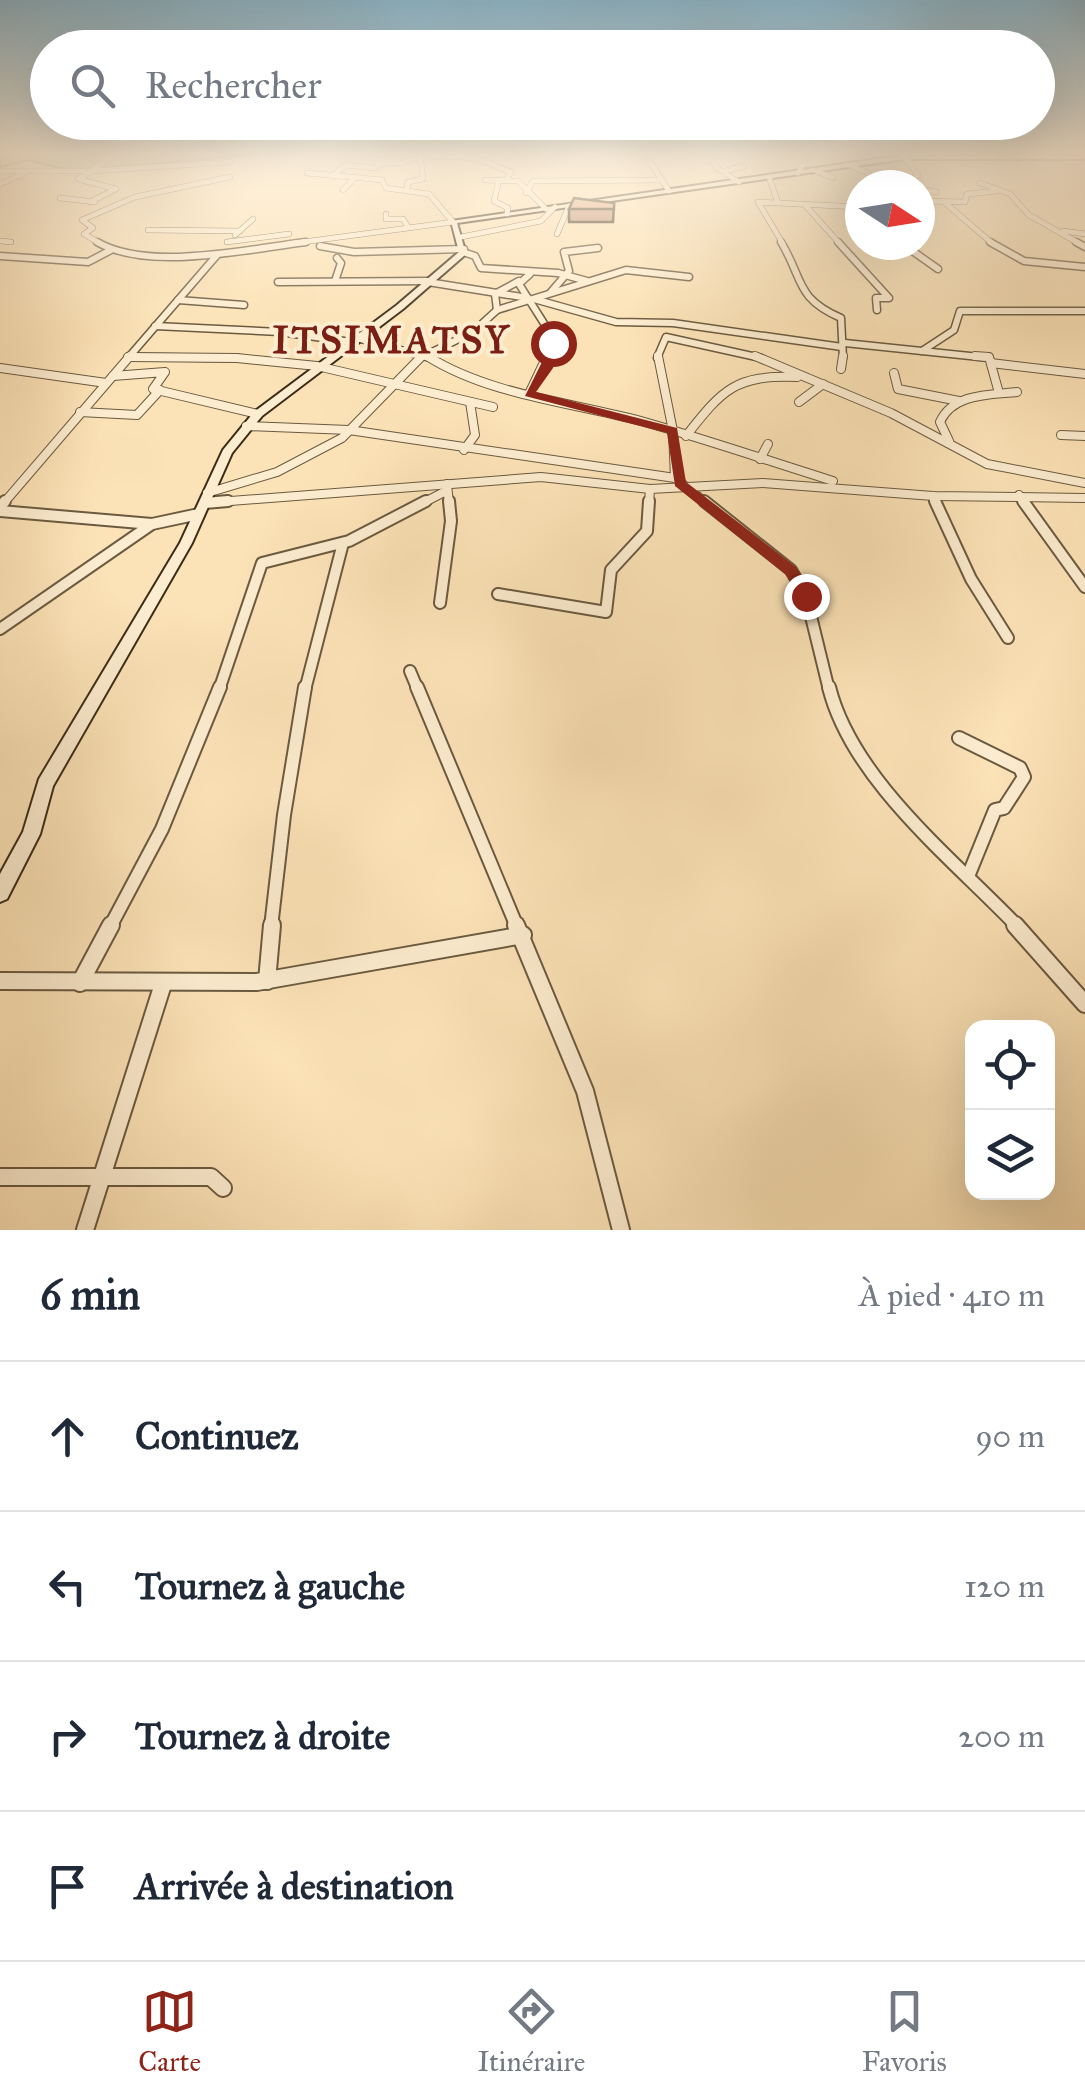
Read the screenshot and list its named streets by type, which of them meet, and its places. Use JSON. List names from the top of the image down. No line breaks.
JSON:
{"districts":["ITSIMATSY"],"north":"right","page":{"search":"Rechercher","heading":["6 min","À pied · 410 m"],"list":[["Continuez","90 m"],["Tournez à gauche","120 m"],["Tournez à droite","200 m"],"Arrivée à destination"],"nav":["Carte","Itinéraire","Favoris"]}}
